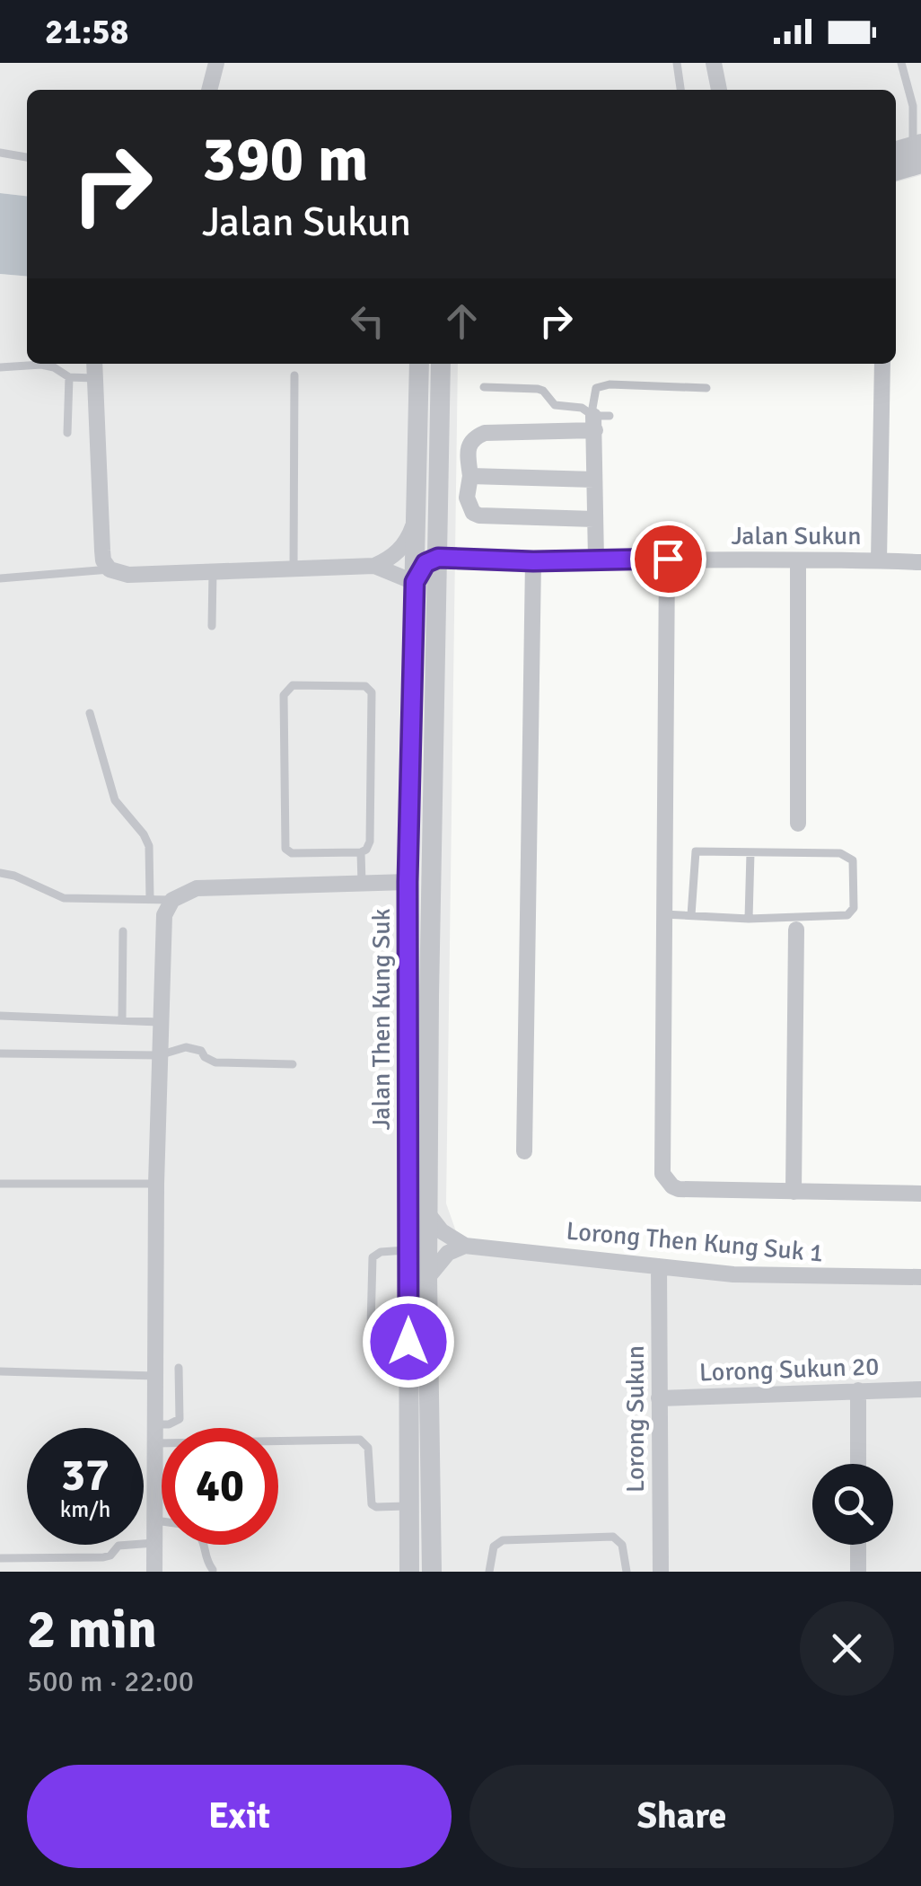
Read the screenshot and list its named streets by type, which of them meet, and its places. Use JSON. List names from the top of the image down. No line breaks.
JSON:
{"streets":{"street":["Jalan Sukun","Jalan Then Kung Suk","Lorong Then Kung Suk 1","Lorong Sukun 20","Lorong Sukun"]},"crossings":[["Jalan Sukun","Jalan Then Kung Suk"],["Lorong Then Kung Suk 1","Lorong Sukun"],["Lorong Sukun 20","Lorong Sukun"]],"page":{"status":"21:58","turn":["390 m","Jalan Sukun"],"speed":"37 km/h","limit":"40","heading":["2 min","500 m · 22:00"],"buttons":["Exit","Share"]}}
